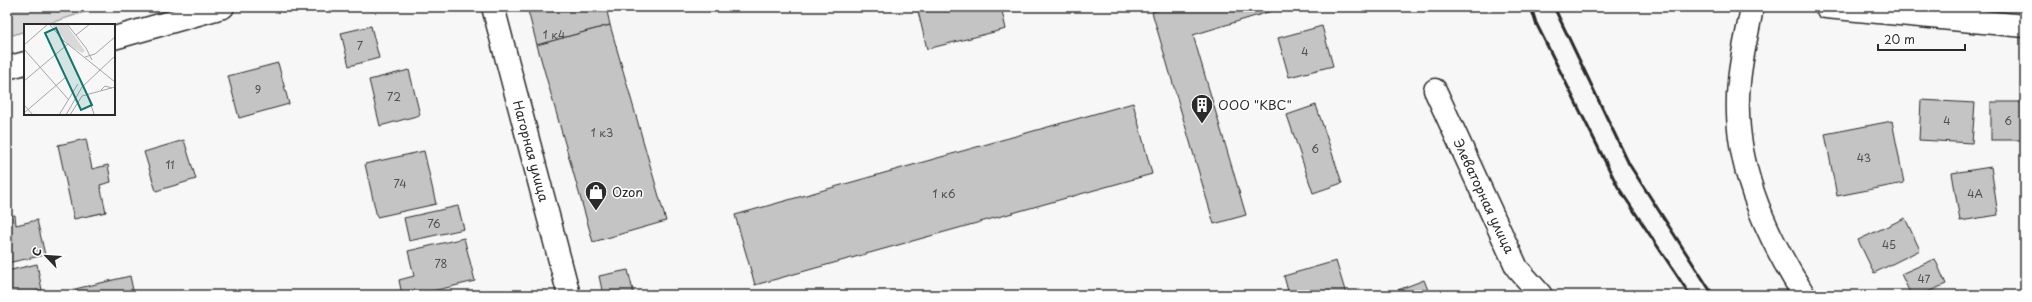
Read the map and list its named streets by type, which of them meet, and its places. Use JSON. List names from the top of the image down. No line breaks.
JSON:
{"streets":{"street":["Нагорная улица","Элеваторная улица"]},"places":{"building":["ООО \"КВС\""],"shop":["Ozon"]},"house_numbers":["1 к4","7","4","9","72","4","6","1 к3","6","43","11","74","1 к6","4А","76","45","78","47"],"scale_bar":"20 m","north":"top left"}
